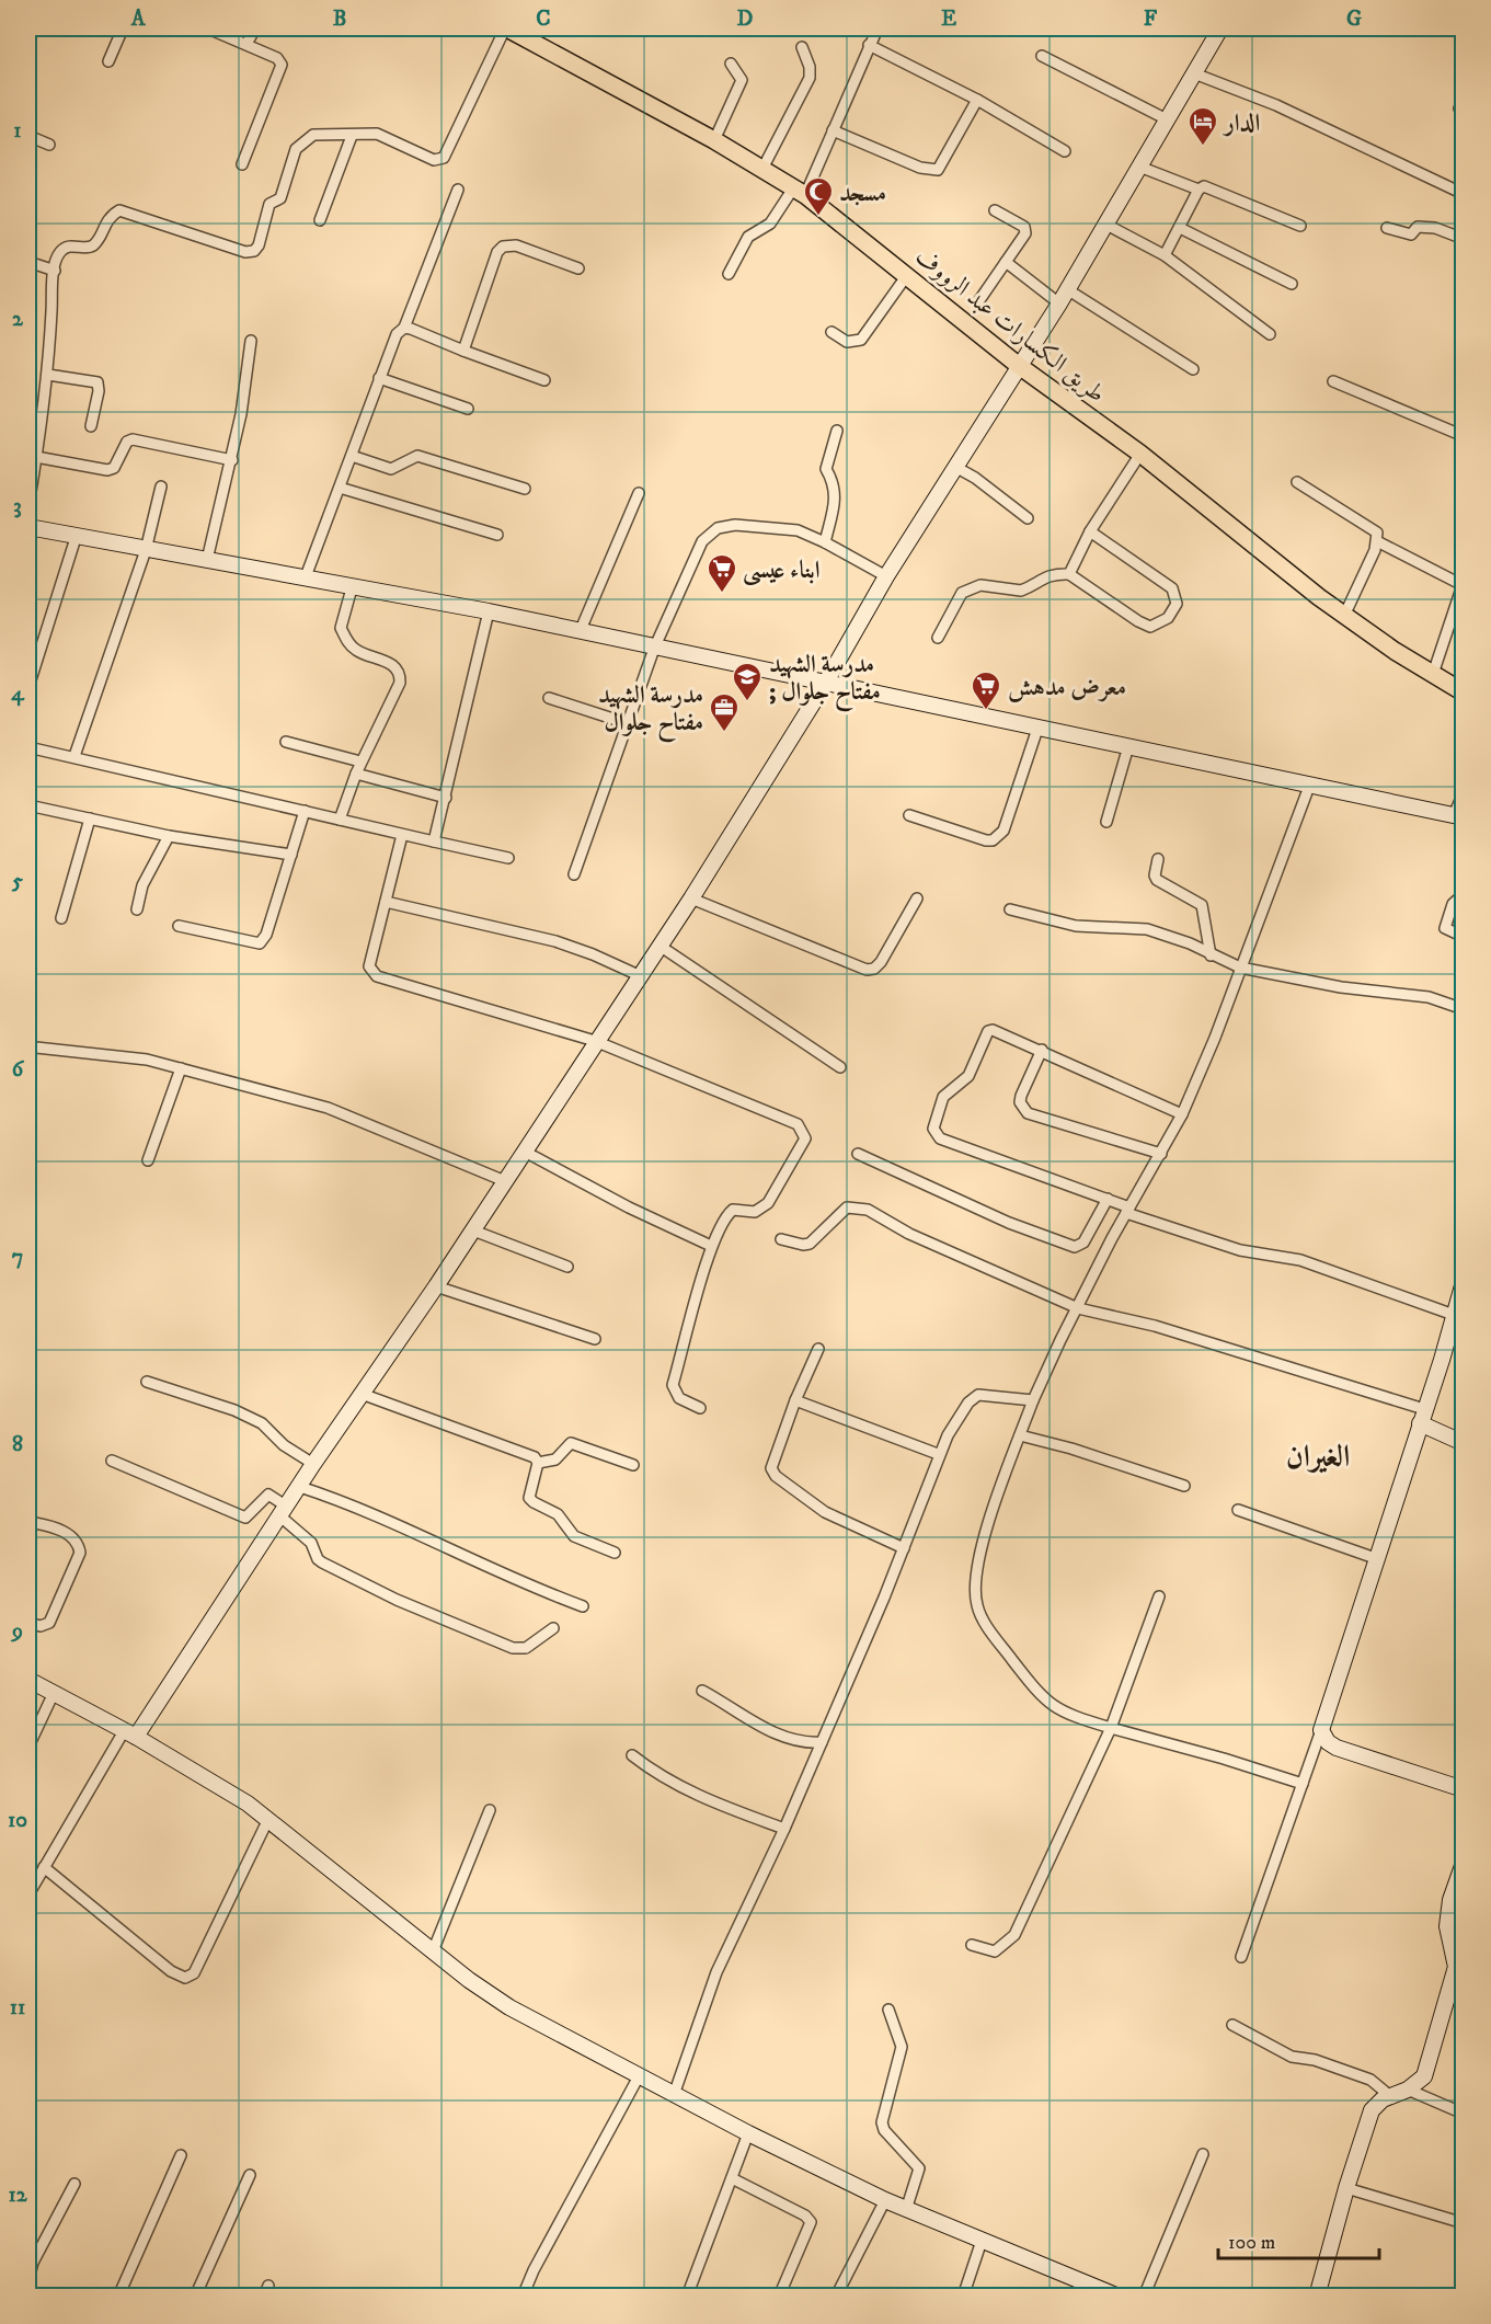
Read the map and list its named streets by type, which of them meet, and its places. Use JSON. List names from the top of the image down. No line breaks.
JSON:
{"streets":{"main road":["طريق الكسارات عبد الرووف"]},"districts":["الغيران"],"places":{"hotel":["الدار"],"mosque":["مسجد"],"supermarket":["ابناء عيسى","معرض مدهش"],"school or university":["مدرسة الشهيد ; مفتاح جلوال"],"office":["مدرسة الشهيد مفتاح جلوال"]},"scale_bar":"100 m","grid":{"columns":["A","B","C","D","E","F","G"],"rows":["1","2","3","4","5","6","7","8","9","10","11","12"]}}
